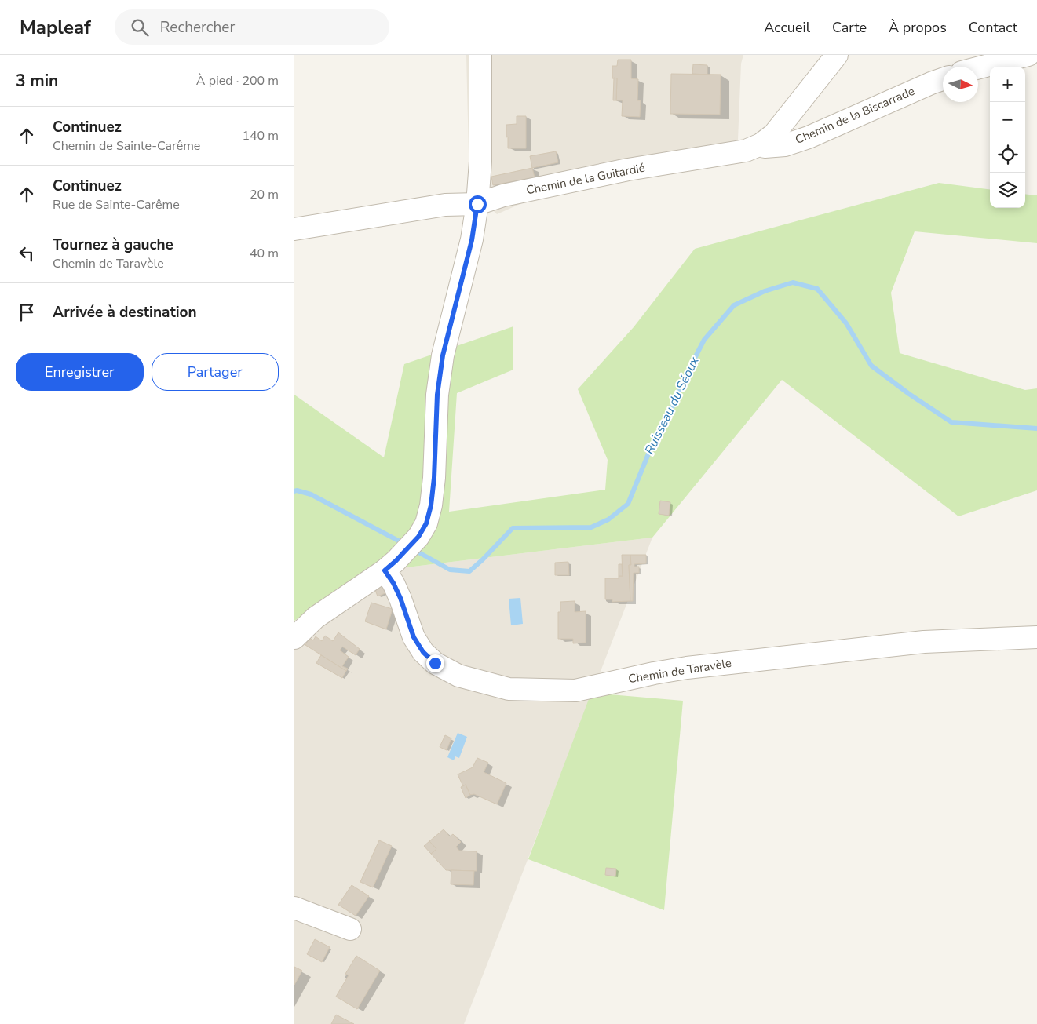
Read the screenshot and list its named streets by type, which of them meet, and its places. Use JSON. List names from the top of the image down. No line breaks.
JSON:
{"streets":{"street":["Chemin de la Biscarrade","Chemin de la Guitardié","Chemin de Taravèle"]},"crossings":[["Chemin de la Biscarrade","Chemin de la Guitardié"]],"water":["Ruisseau du Séoux"],"north":"right","page":{"header":"Mapleaf","search":"Rechercher","nav":["Accueil","Carte","À propos","Contact"],"heading":["3 min","À pied · 200 m"],"map_buttons":["+","−"],"list":[["Continuez","Chemin de Sainte-Carême","140 m"],["Continuez","Rue de Sainte-Carême","20 m"],["Tournez à gauche","Chemin de Taravèle","40 m"],"Arrivée à destination"],"buttons":["Enregistrer","Partager"]}}
